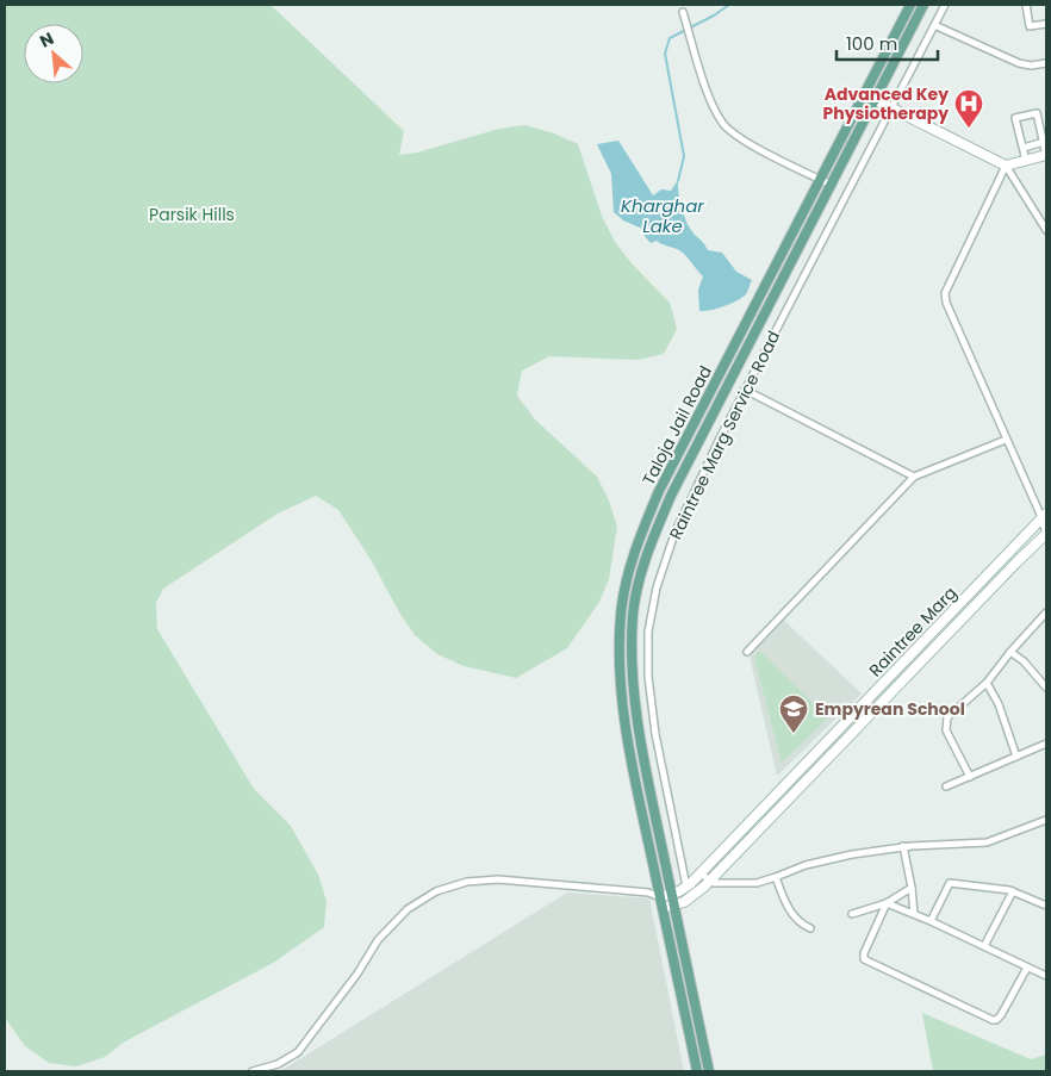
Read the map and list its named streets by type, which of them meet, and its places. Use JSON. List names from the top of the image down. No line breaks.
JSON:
{"streets":{"main road":["Taloja Jail Road","Raintree Marg"],"street":["Raintree Marg Service Road"]},"crossings":[["Taloja Jail Road","Raintree Marg"],["Raintree Marg Service Road","Raintree Marg"]],"water":["Kharghar Lake"],"parks":["Parsik Hills"],"places":{"hospital":["Advanced Key Physiotherapy"],"school or university":["Empyrean School"]},"scale_bar":"100 m","north":"top left"}
